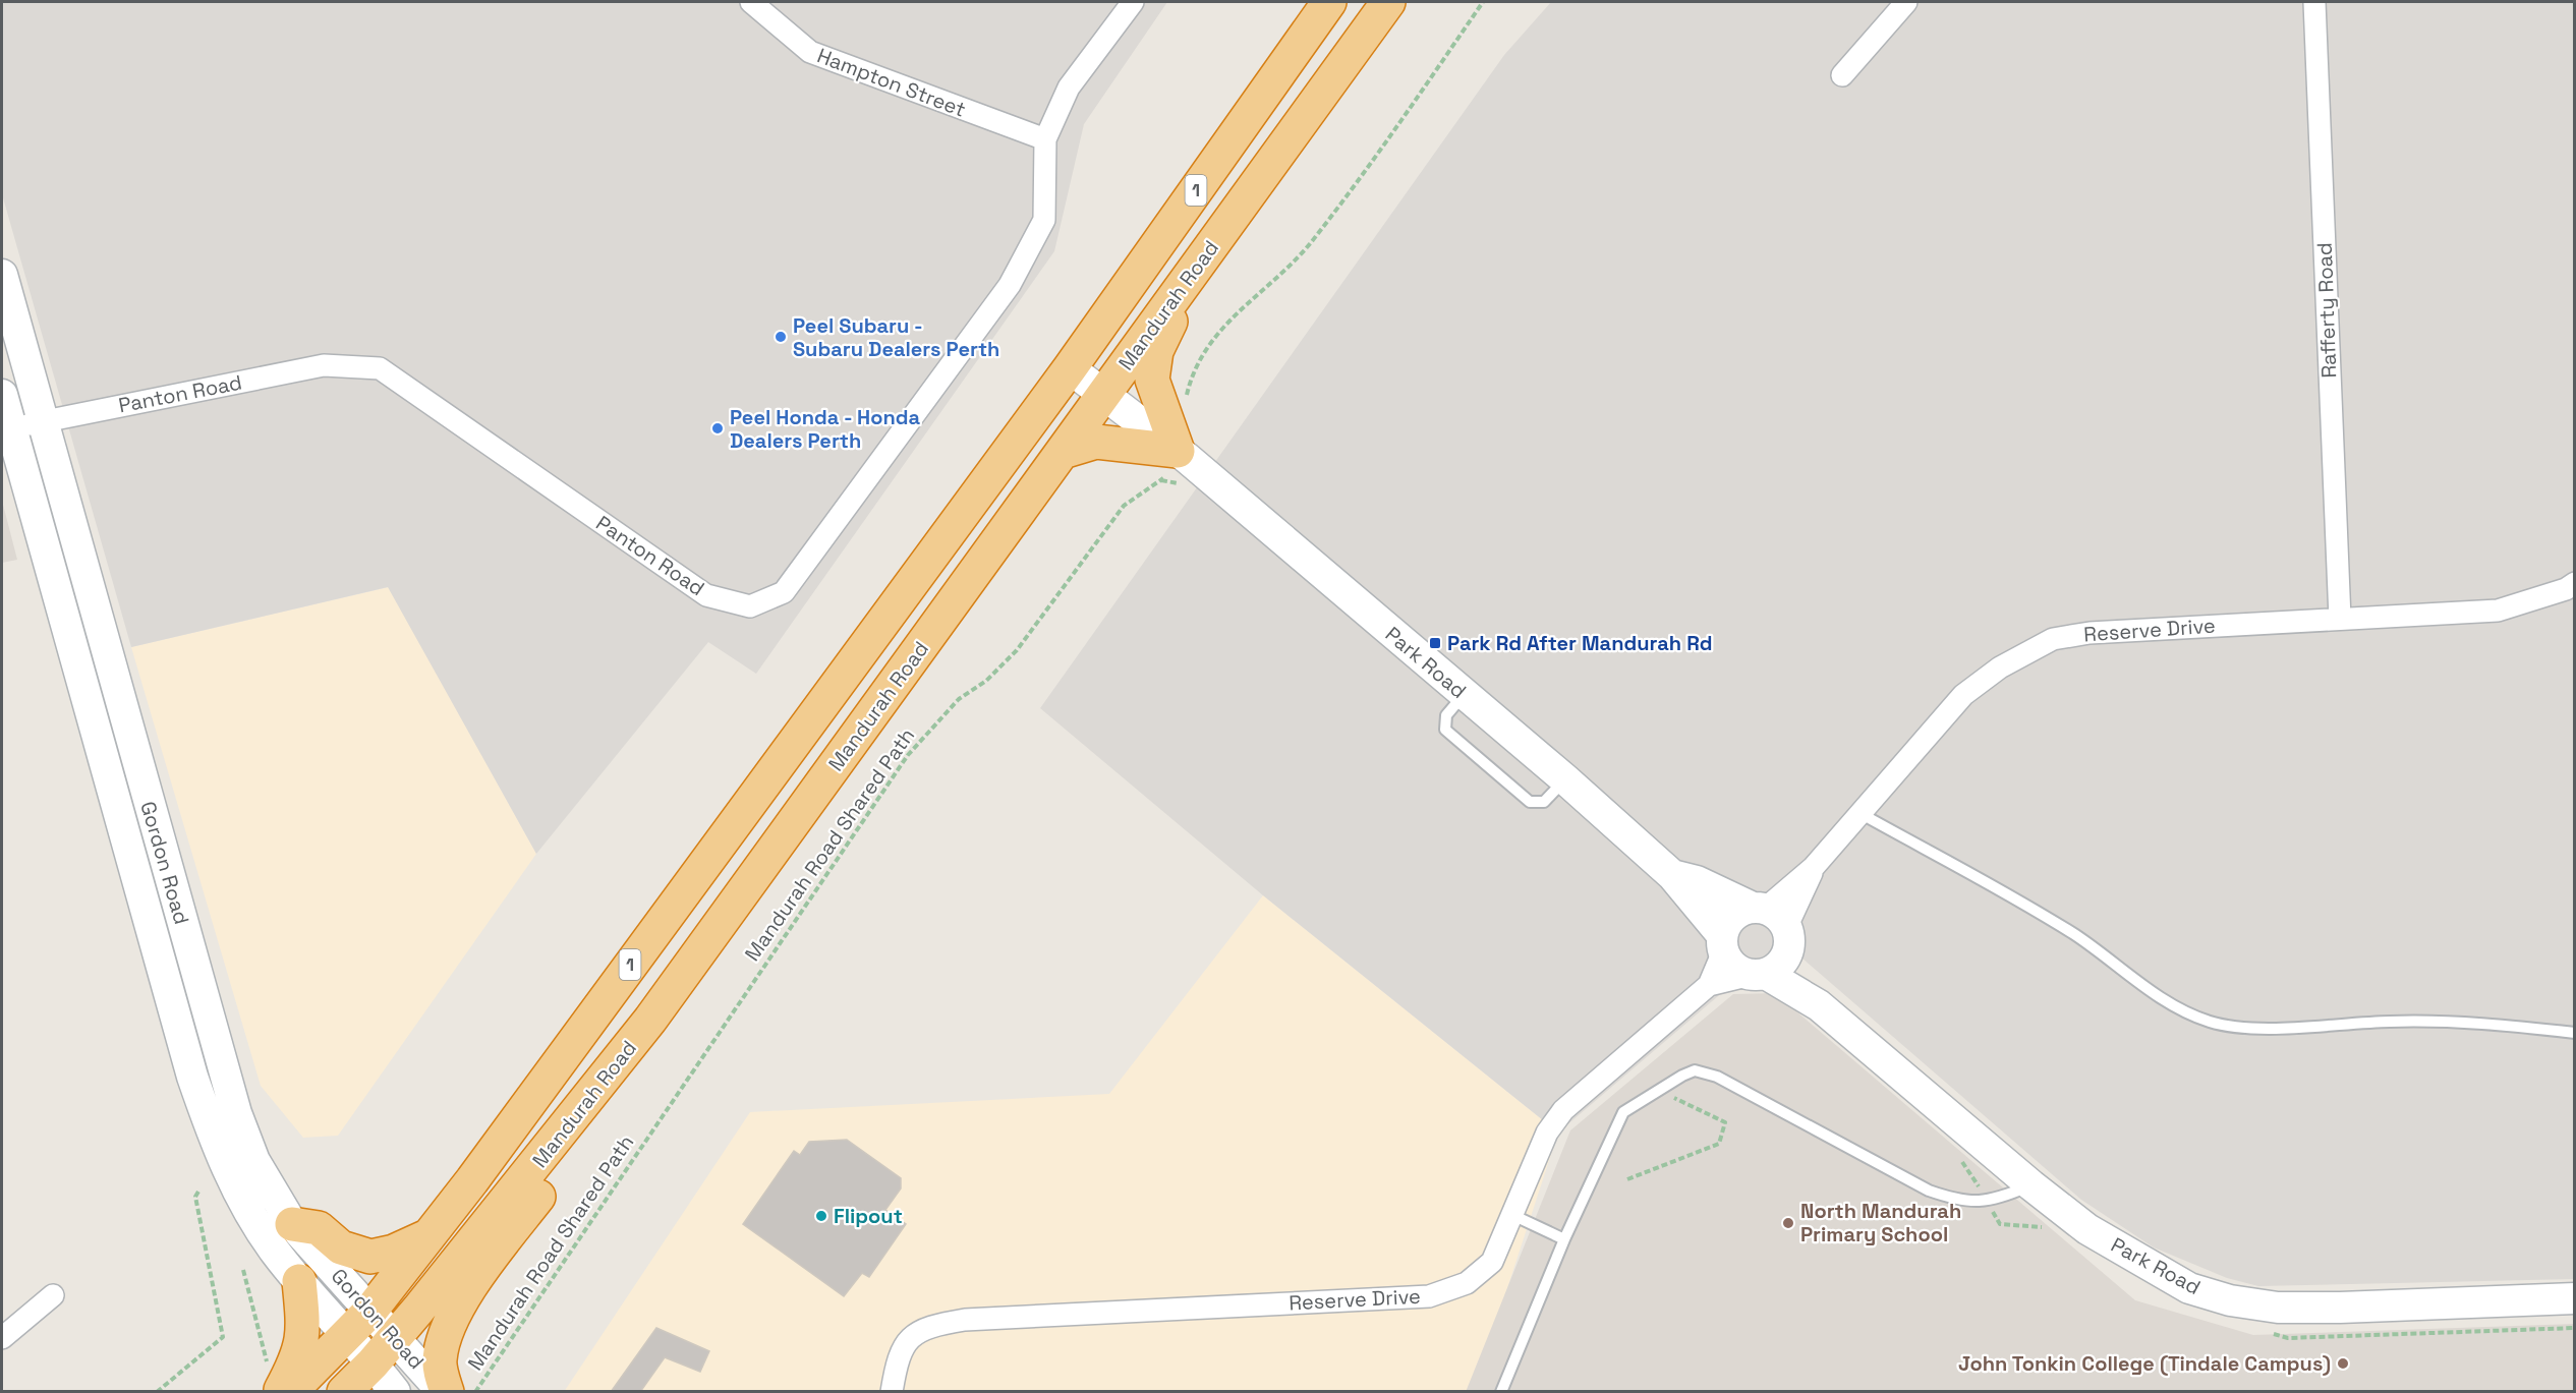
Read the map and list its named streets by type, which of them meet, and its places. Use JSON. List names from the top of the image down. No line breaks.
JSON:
{"streets":{"highway":["1","Mandurah Road"],"main road":["Park Road","Gordon Road"],"street":["Hampton Street","Rafferty Road","Panton Road","Reserve Drive"],"path":["Mandurah Road Shared Path"]},"crossings":[["Hampton Street","Panton Road"],["1","Park Road"],["1","Gordon Road"],["Mandurah Road","Park Road"],["Mandurah Road","Gordon Road"],["Rafferty Road","Reserve Drive"],["Panton Road","Gordon Road"],["Reserve Drive","Park Road"],["Park Road","Mandurah Road Shared Path"]],"places":{"other":["Peel Subaru - Subaru Dealers Perth","Peel Honda - Honda Dealers Perth","Flipout","North Mandurah Primary School","John Tonkin College (Tindale Campus)"],"transit":["Park Rd After Mandurah Rd"]}}
